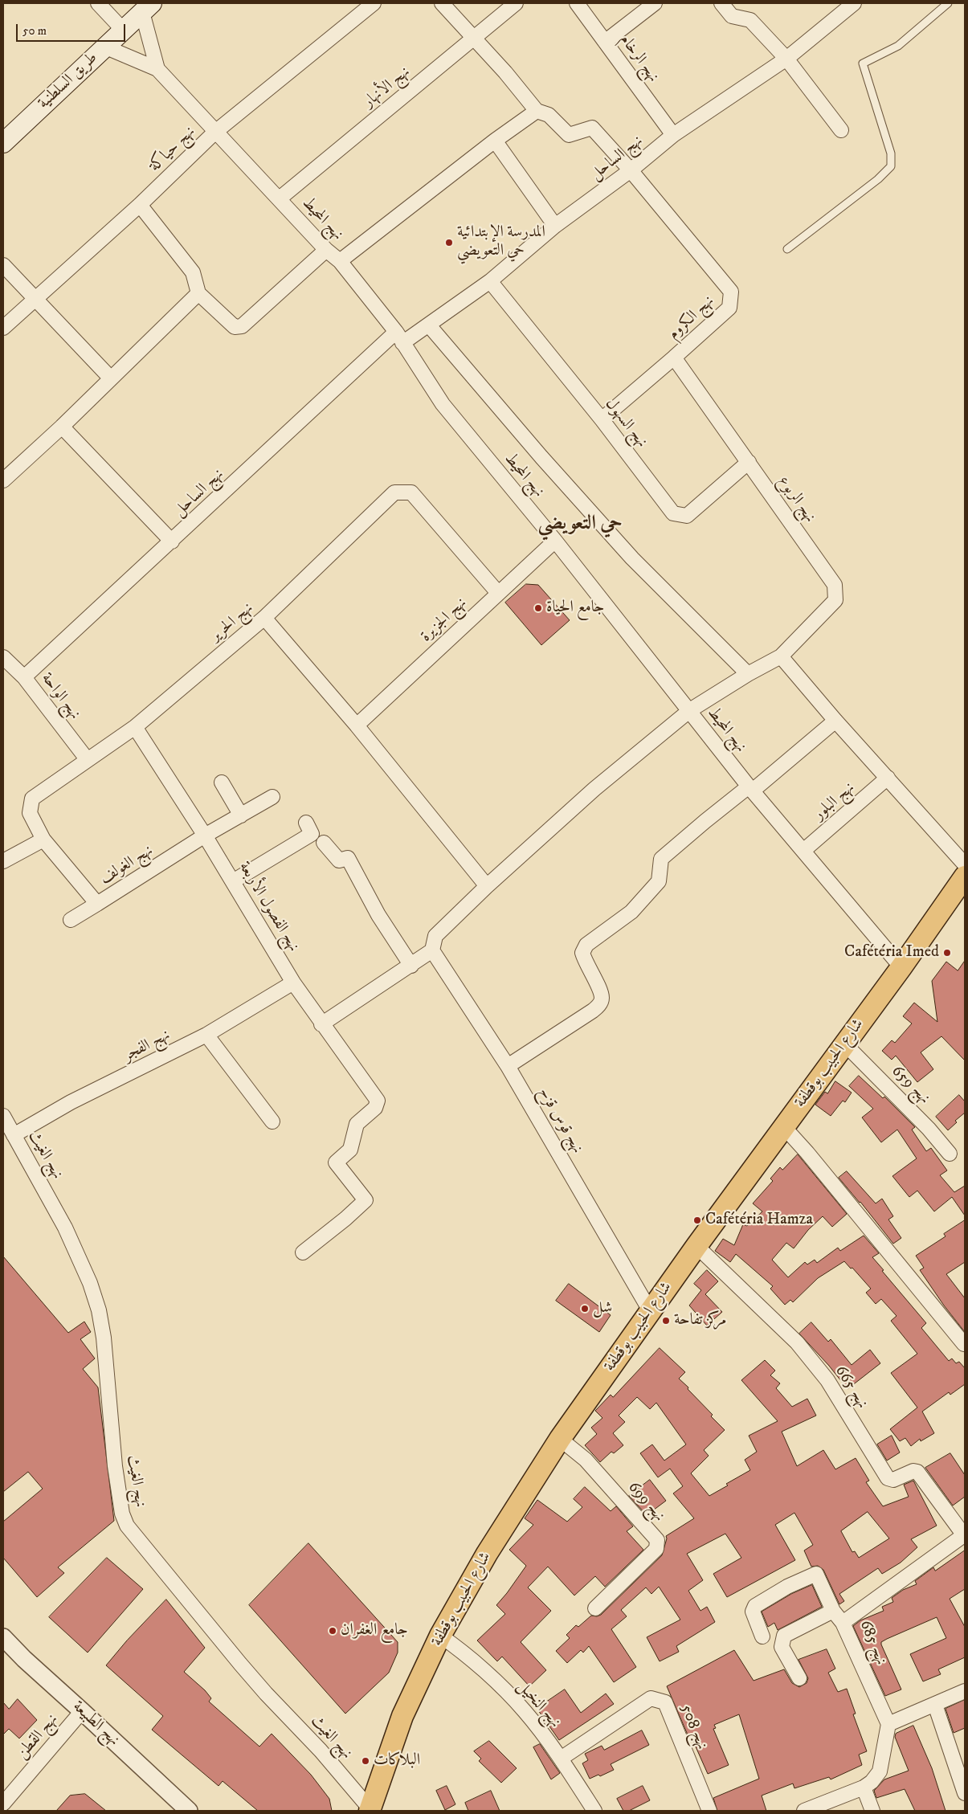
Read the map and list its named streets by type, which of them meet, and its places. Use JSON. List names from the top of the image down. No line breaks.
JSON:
{"streets":{"main road":["طريق السلطنية","شارع الحبيب بوقطفة"],"street":["نهج الرخام","نهج الأنهار","نهج حياكة","نهج الساحل","نهج المحيط","نهج الكروم","نهج السهول","نهج الربوع","نهج الجزيرة","نهج الحرير","نهج الواحة","نهج البلور","نهج الغولف","نهج الفصول الأربعة","نهج الفجر","نهج 659","نهج قوس قزح","نهج الغيث","نهج 665","نهج 699","نهج 685","نهج النخيل","نهج الطبيعة","نهج 508","نهج القطن"]},"crossings":[["نهج الرخام","نهج الساحل"],["طريق السلطنية","نهج المحيط"],["نهج الأنهار","نهج المحيط"],["نهج حياكة","نهج المحيط"],["نهج الساحل","نهج المحيط"],["نهج الساحل","نهج الكروم"],["نهج الساحل","نهج السهول"],["نهج الساحل","نهج الواحة"],["نهج المحيط","نهج الربوع"],["نهج المحيط","نهج الجزيرة"],["نهج المحيط","نهج البلور"],["نهج المحيط","شارع الحبيب بوقطفة"],["نهج الكروم","نهج السهول"],["نهج الكروم","نهج الربوع"],["نهج السهول","نهج الربوع"],["نهج الربوع","نهج قوس قزح"],["نهج الجزيرة","نهج الحرير"],["نهج الحرير","نهج الواحة"],["نهج الحرير","نهج الغولف"],["نهج الحرير","نهج الفصول الأربعة"],["نهج الغولف","نهج الفصول الأربعة"],["نهج الفصول الأربعة","نهج الفجر"],["نهج الفجر","نهج الغيث"],["شارع الحبيب بوقطفة","نهج 659"],["شارع الحبيب بوقطفة","نهج قوس قزح"],["شارع الحبيب بوقطفة","نهج الغيث"],["شارع الحبيب بوقطفة","نهج 665"],["شارع الحبيب بوقطفة","نهج 699"],["شارع الحبيب بوقطفة","نهج النخيل"],["نهج 665","نهج 685"],["نهج النخيل","نهج 508"],["نهج الطبيعة","نهج القطن"]],"districts":["حي التعويضي"],"places":["المدرسة الإبتدائية حي التعويضي","جامع الحياة","Cafétéria Imed","Cafétéria Hamza","شل","مركز تفاحة","جامع الغفران","البلاكات"],"scale_bar":"50 m"}
